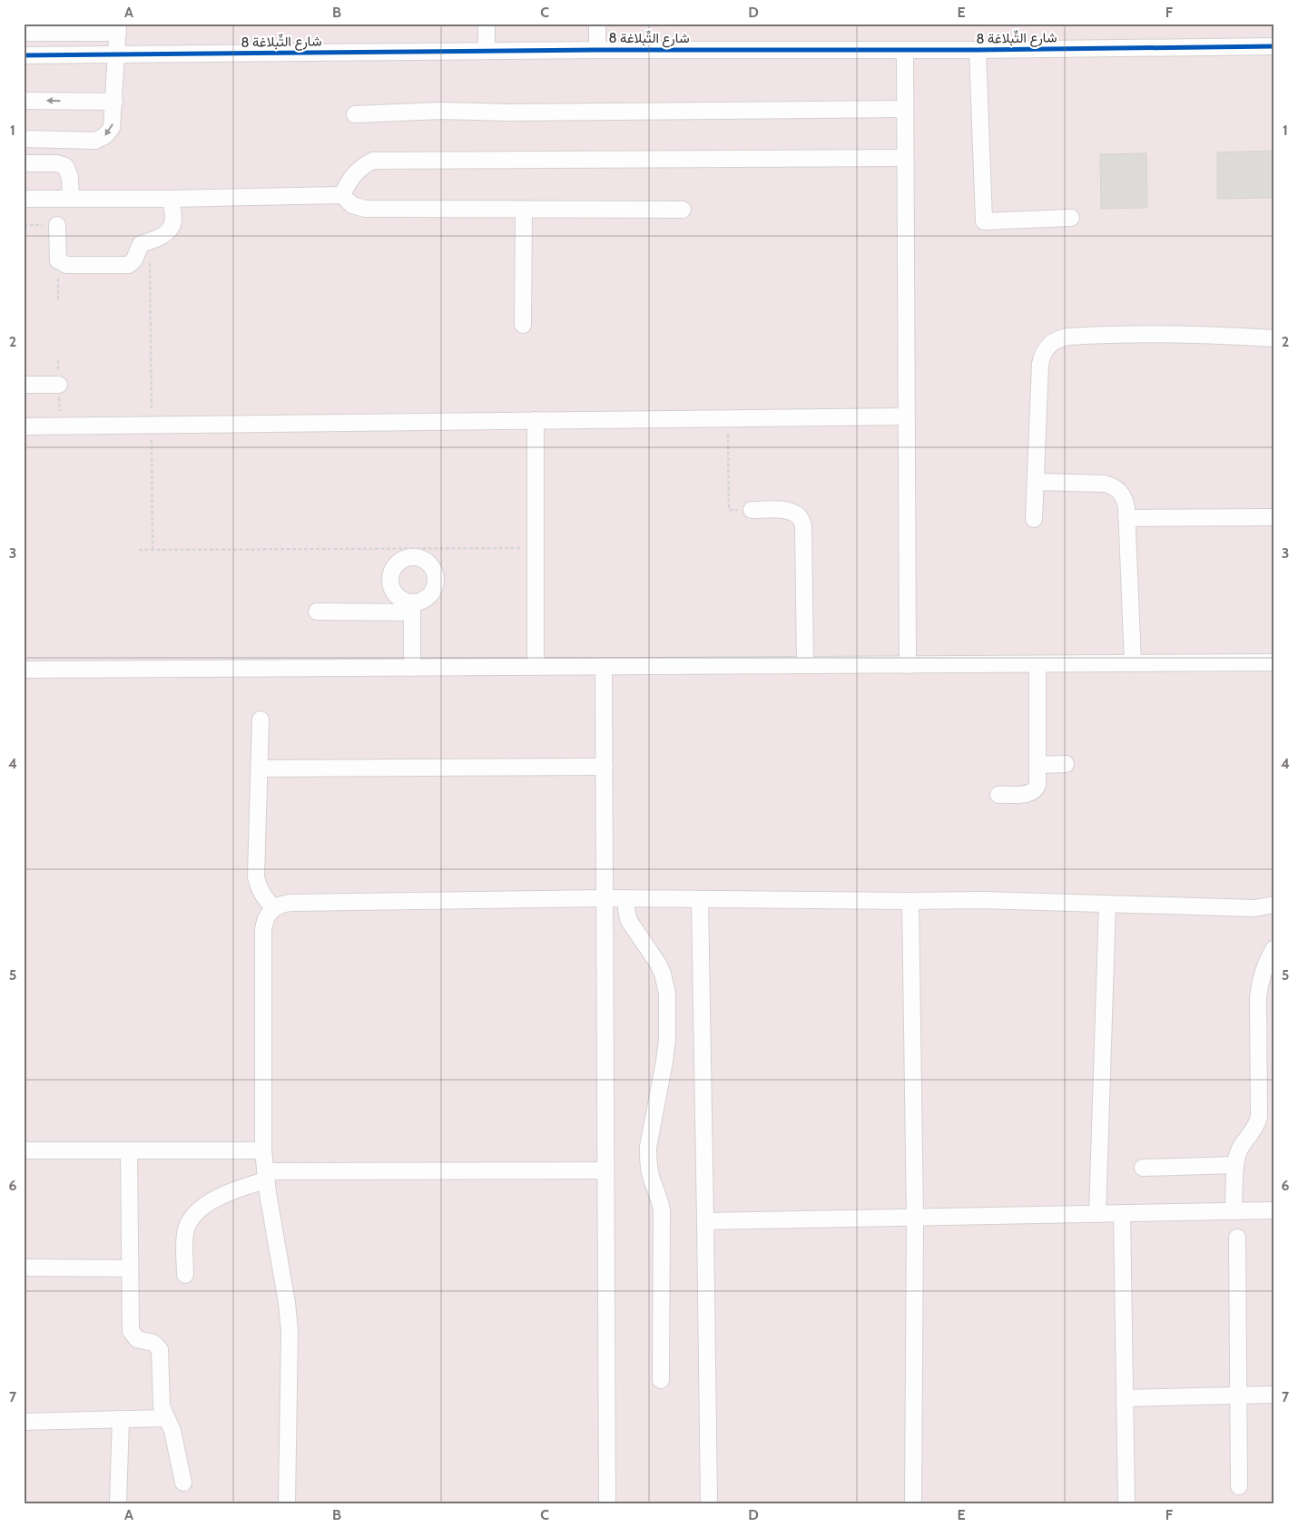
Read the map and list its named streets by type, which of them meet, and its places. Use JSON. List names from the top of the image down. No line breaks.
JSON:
{"streets":{"street":["شارع التِّبلاغة 8"]},"grid":{"columns":["A","B","C","D","E","F"],"rows":["1","2","3","4","5","6","7"]}}
